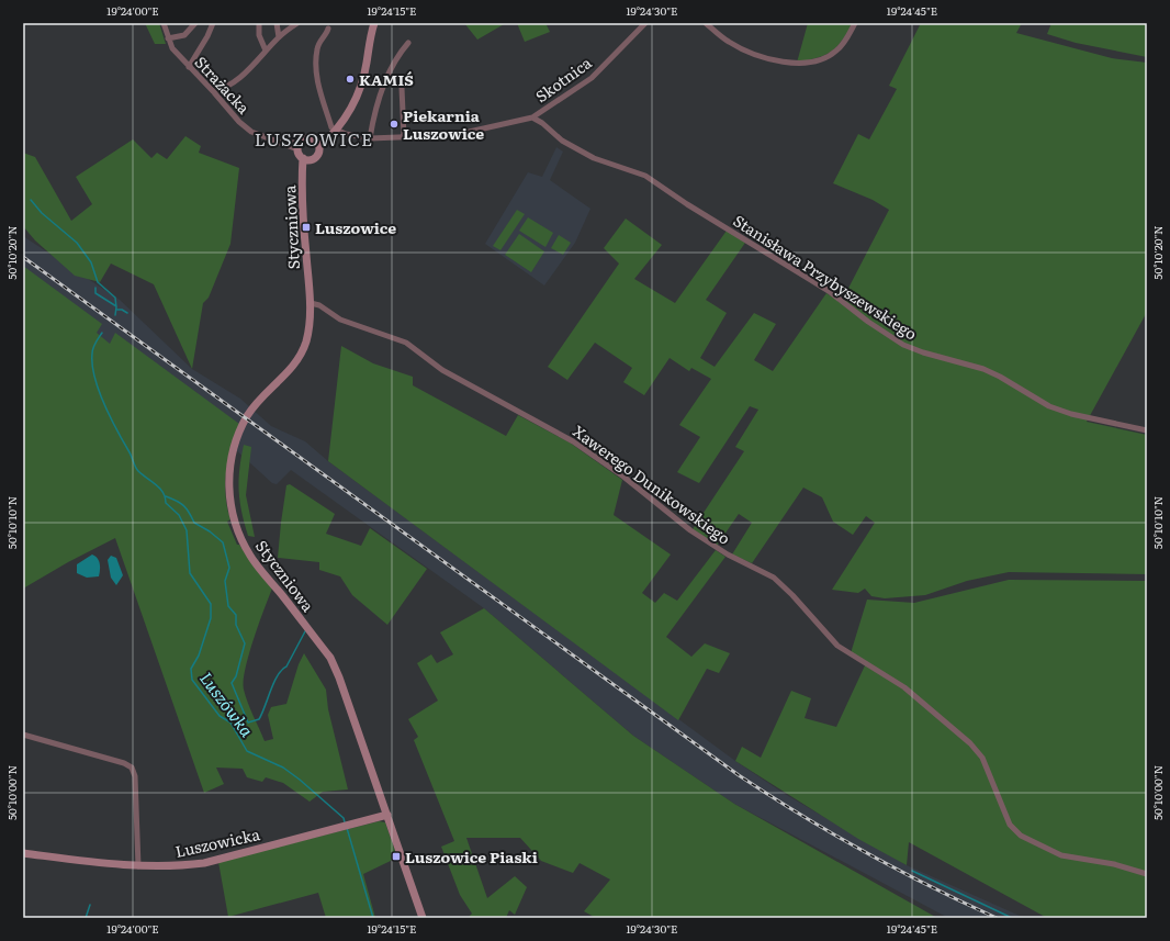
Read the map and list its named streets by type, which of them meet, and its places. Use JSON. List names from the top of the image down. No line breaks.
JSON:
{"streets":{"street":["Skotnica","Strażacka","Styczniowa","Stanisława Przybyszewskiego","Xawerego Dunikowskiego","Luszowicka"]},"crossings":[["Skotnica","Stanisława Przybyszewskiego"],["Styczniowa","Xawerego Dunikowskiego"],["Styczniowa","Luszowicka"]],"districts":["LUSZOWICE"],"water":["Luszówka"],"places":{"other":["KAMIŚ","Piekarnia Luszowice"],"transit":["Luszowice","Luszowice Piaski"]},"coordinates":["19°24'00\"E","19°24'15\"E","19°24'30\"E","19°24'45\"E","50°10'20\"N","50°10'10\"N","50°10'00\"N"]}
